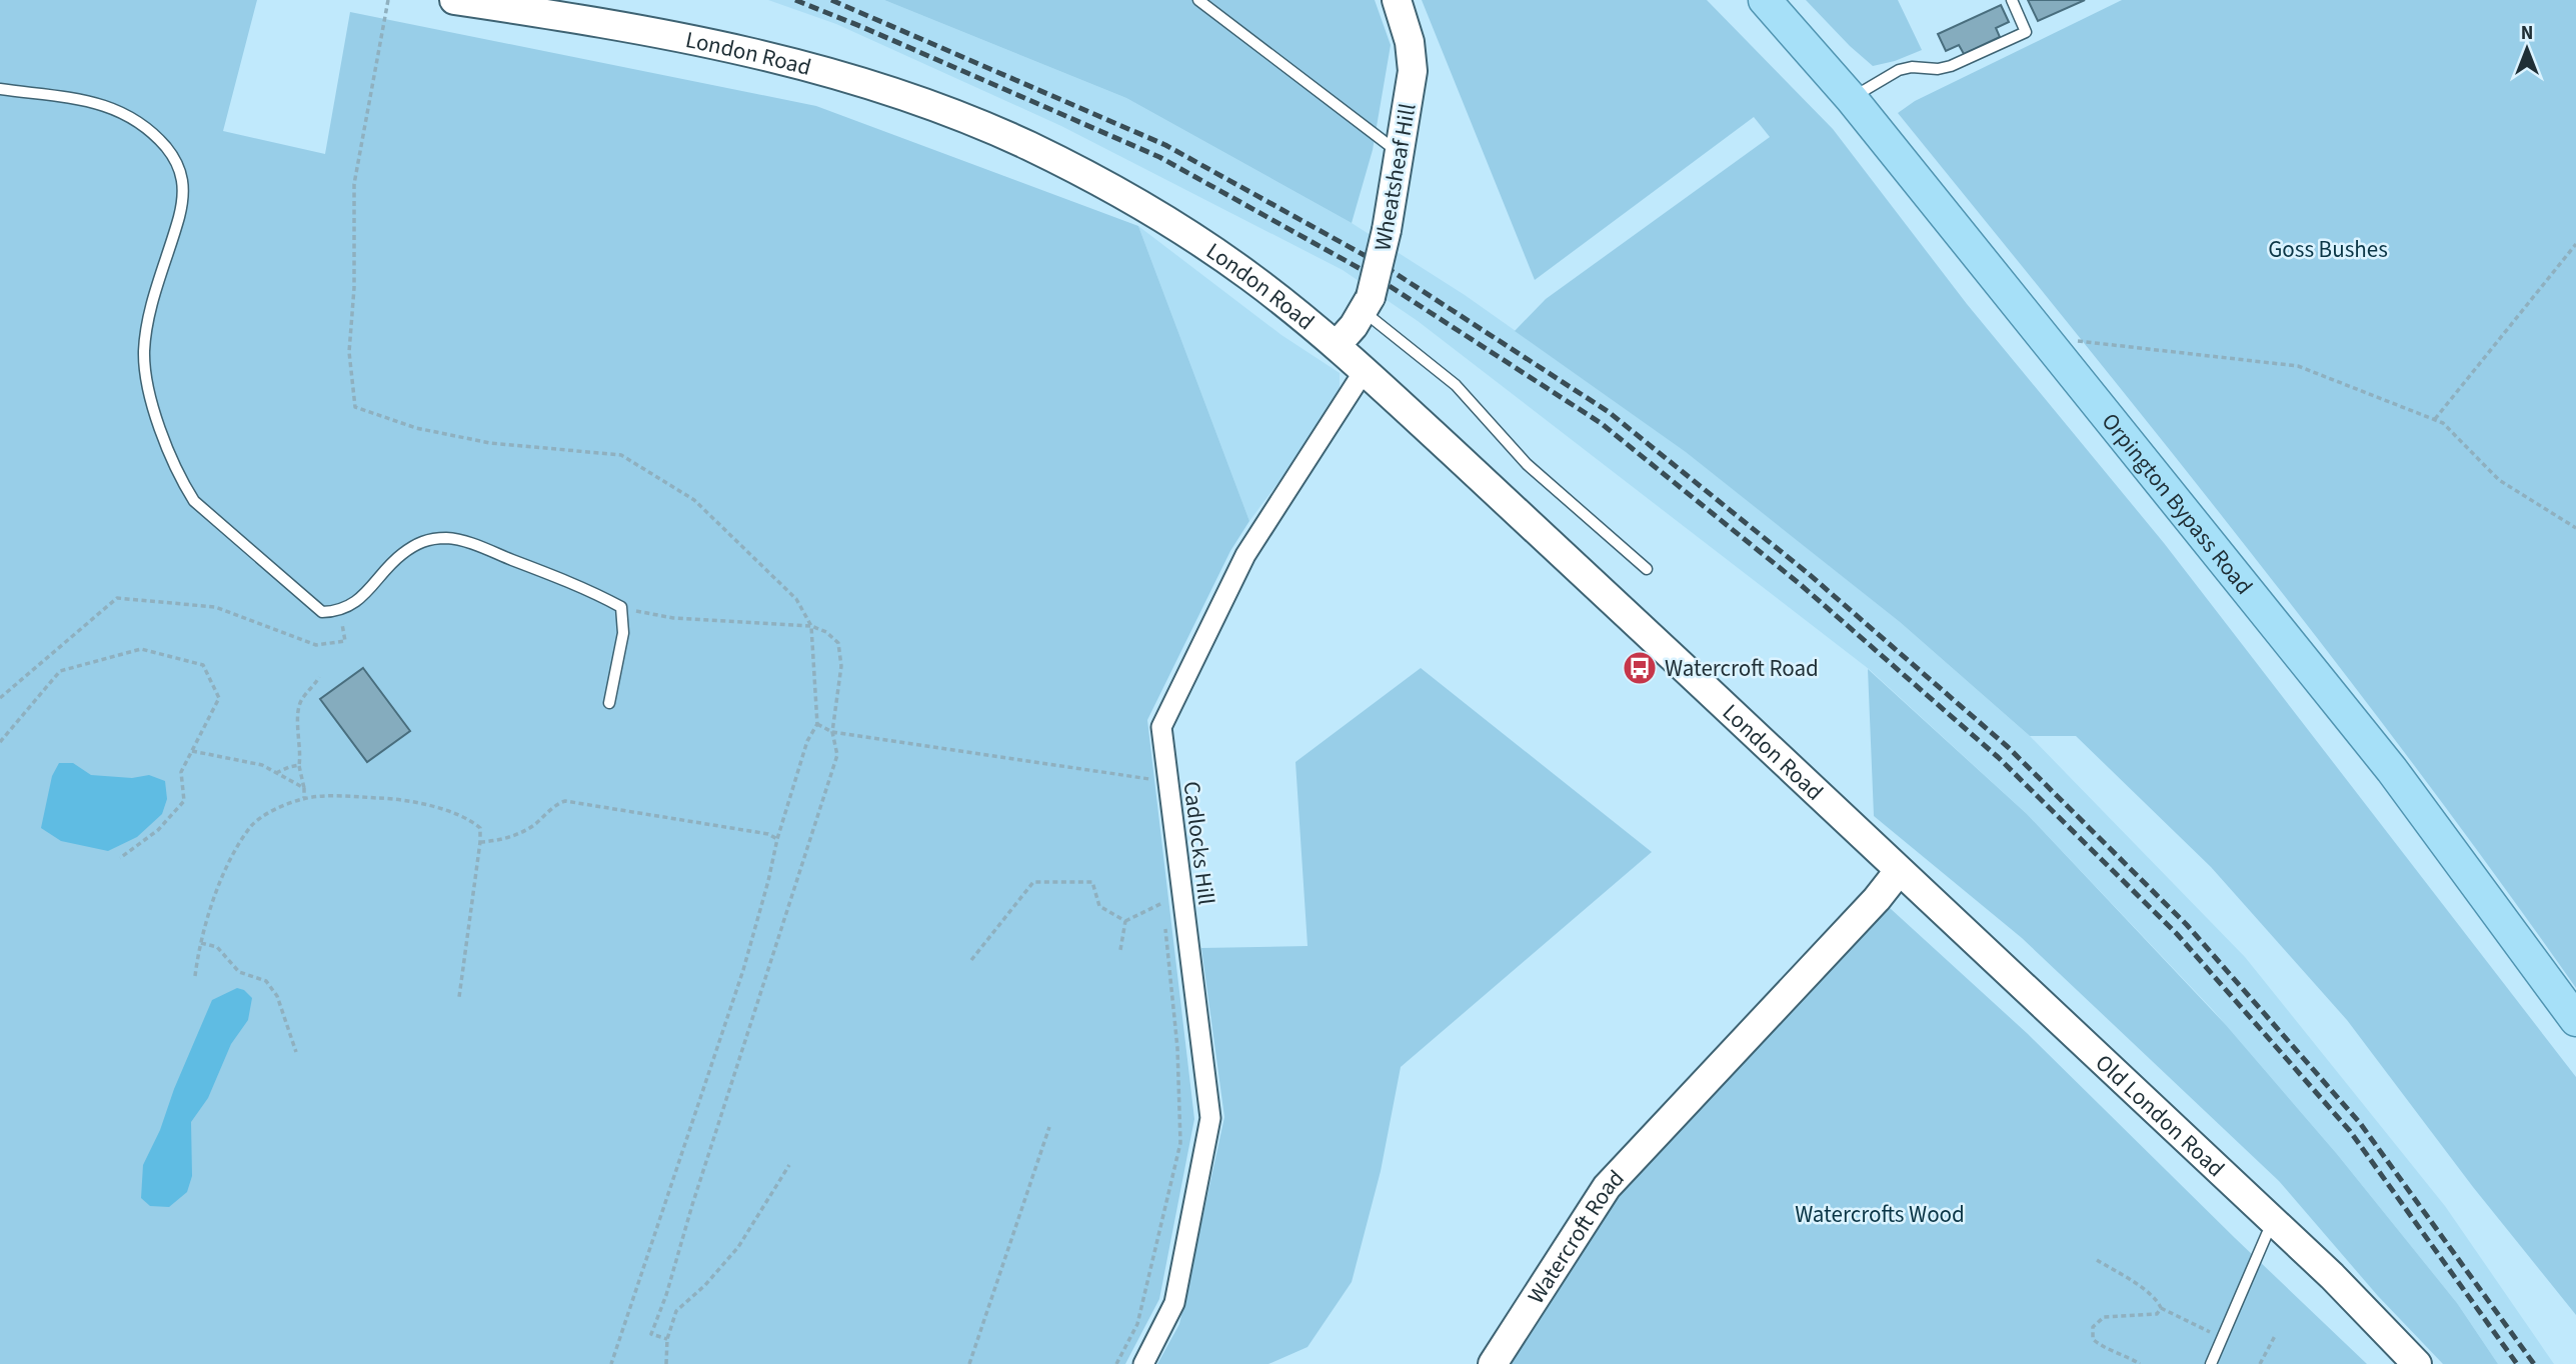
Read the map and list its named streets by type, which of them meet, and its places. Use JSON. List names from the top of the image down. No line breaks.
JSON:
{"streets":{"main road":["Orpington Bypass Road"],"street":["London Road","Wheatsheaf Hill","Cadlocks Hill","Old London Road","Watercroft Road"]},"crossings":[["London Road","Wheatsheaf Hill"],["London Road","Cadlocks Hill"],["London Road","Old London Road"],["London Road","Watercroft Road"],["Old London Road","Watercroft Road"]],"parks":["Goss Bushes","Watercrofts Wood"],"places":{"bus stop":["Watercroft Road"]},"north":"top"}
